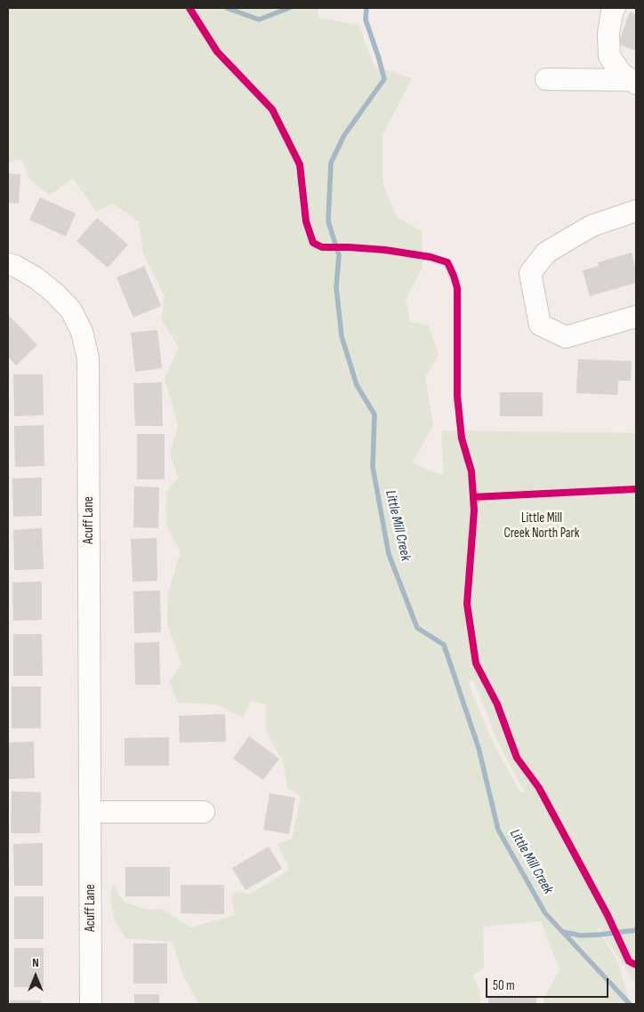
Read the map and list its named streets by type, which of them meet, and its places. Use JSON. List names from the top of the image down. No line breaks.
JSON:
{"streets":{"street":["Acuff Lane"]},"water":["Little Mill Creek"],"parks":["Little Mill Creek North Park"],"scale_bar":"50 m","north":"top"}
